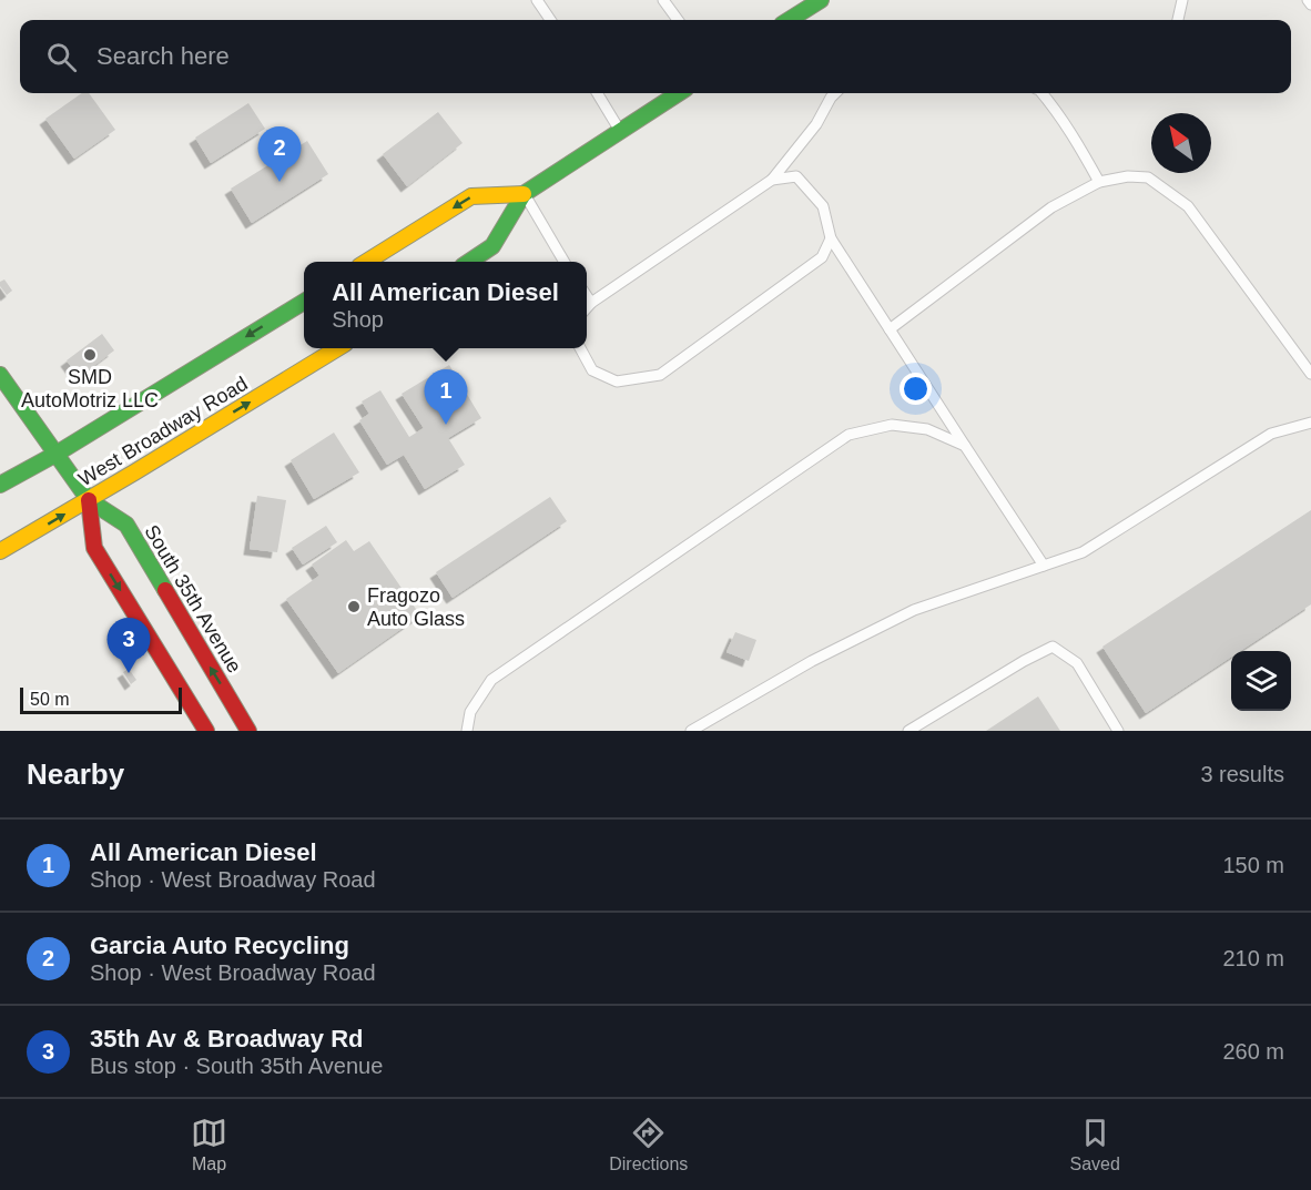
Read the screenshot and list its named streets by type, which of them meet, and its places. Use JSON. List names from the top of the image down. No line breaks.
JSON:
{"streets":{"main road":["West Broadway Road","South 35th Avenue"]},"crossings":[["West Broadway Road","South 35th Avenue"]],"places":["SMD AutoMotriz LLC","Fragozo Auto Glass"],"scale_bar":"50 m","north":"top left","page":{"search":"Search here","pins":["2","1","3"],"popup":["All American Diesel","Shop"],"scale":"50 m","heading":["Nearby","3 results"],"list":[{"mark":"1","name":"All American Diesel","note":"Shop · West Broadway Road","value":"150 m"},{"mark":"2","name":"Garcia Auto Recycling","note":"Shop · West Broadway Road","value":"210 m"},{"mark":"3","name":"35th Av & Broadway Rd","note":"Bus stop · South 35th Avenue","value":"260 m"}],"nav":["Map","Directions","Saved"]}}
